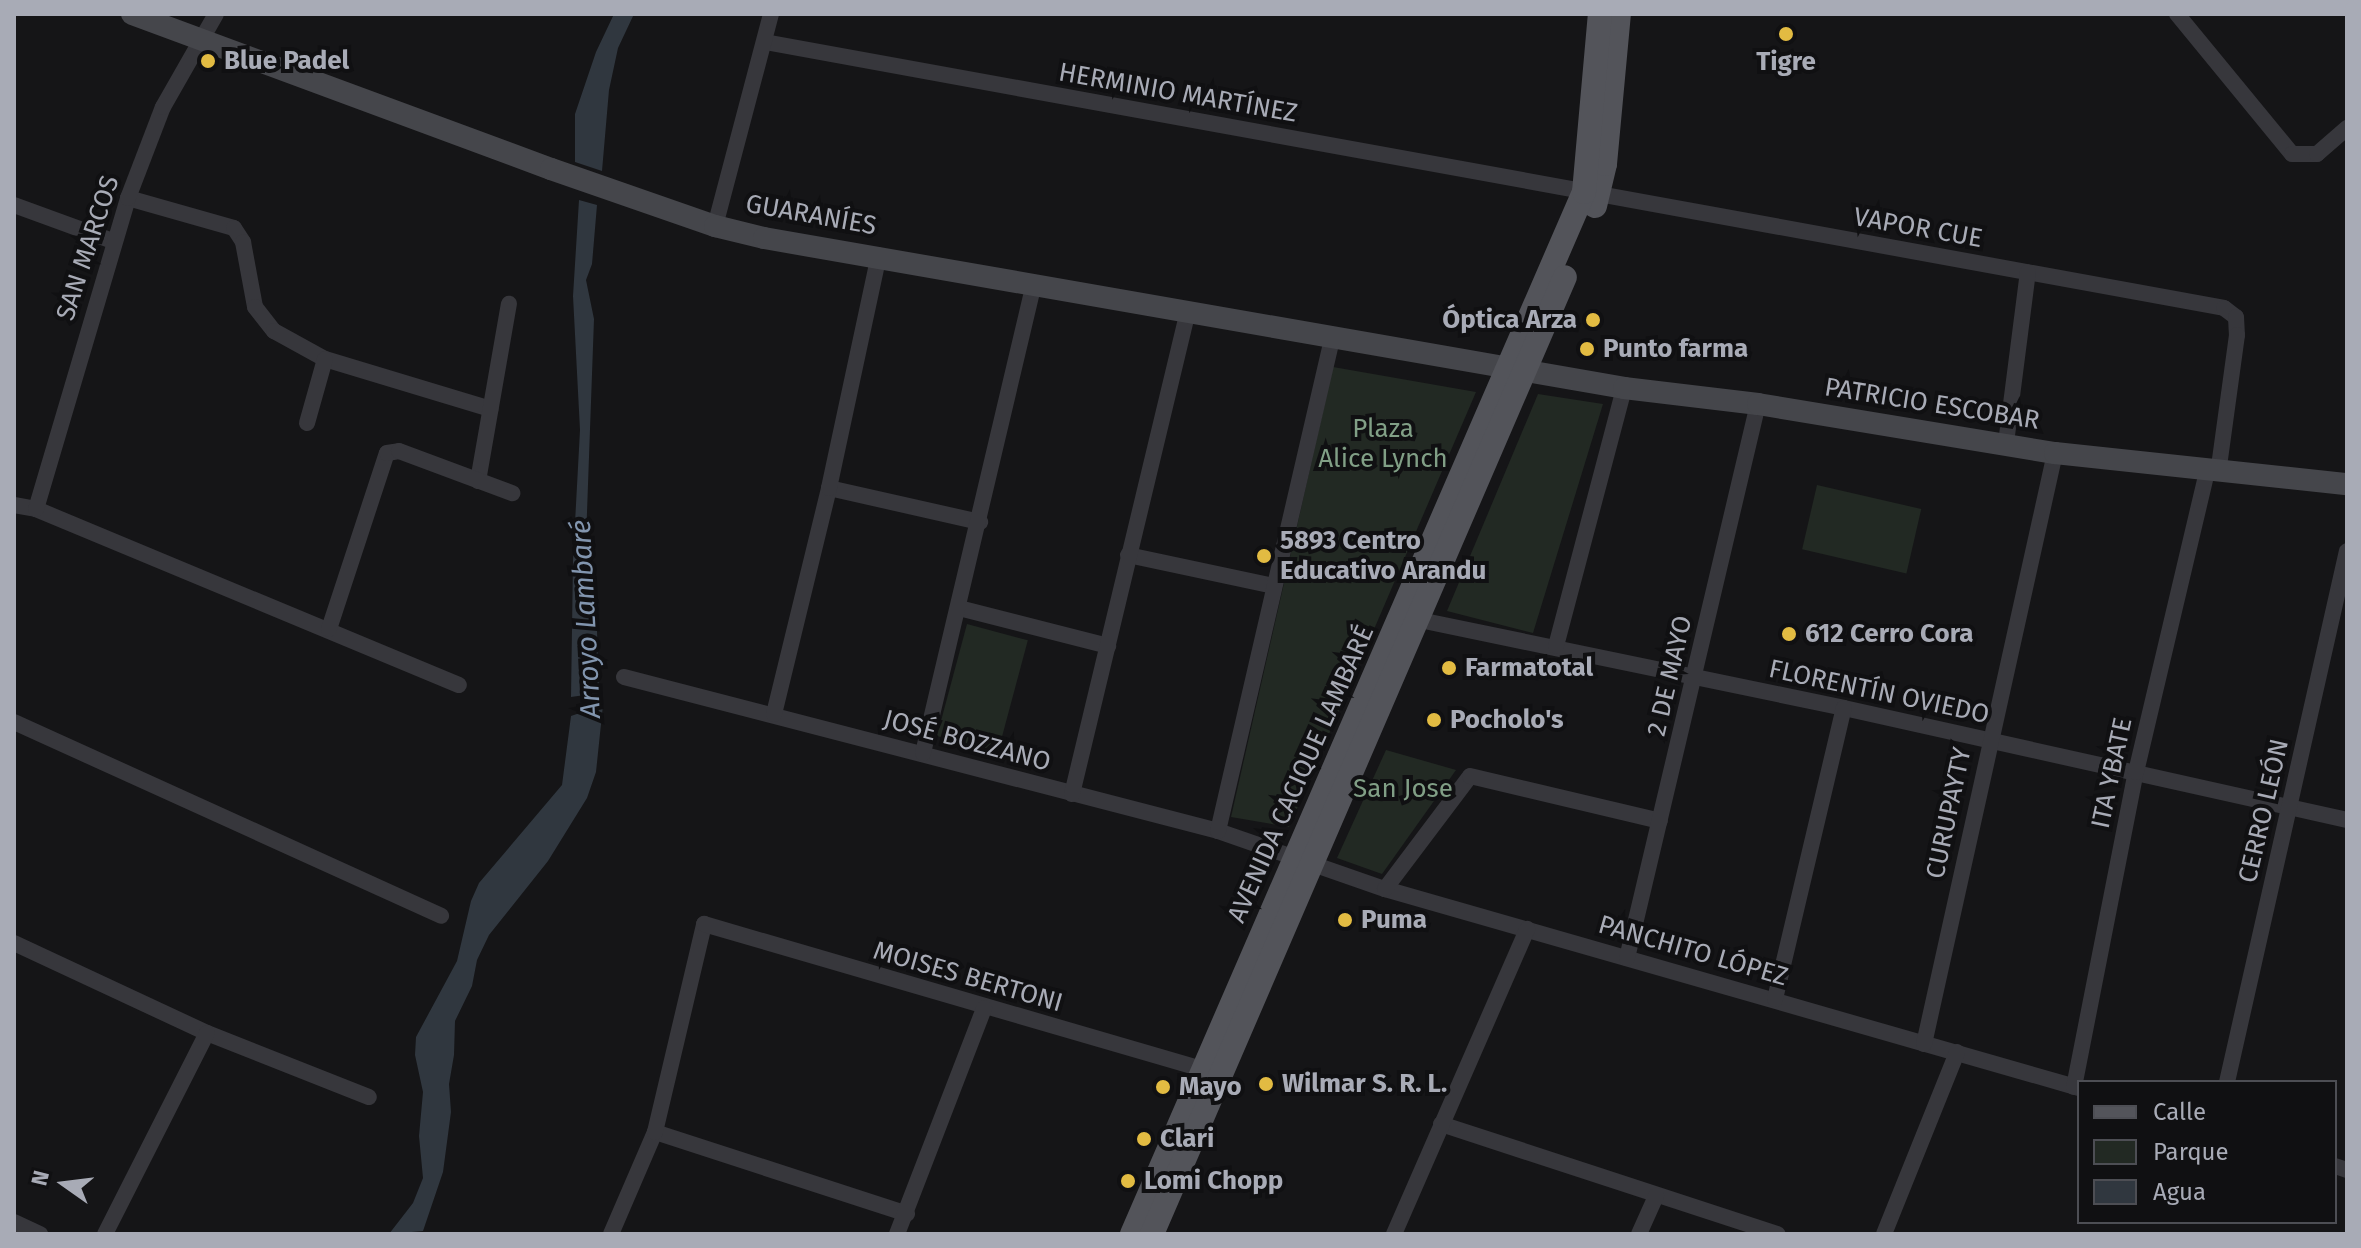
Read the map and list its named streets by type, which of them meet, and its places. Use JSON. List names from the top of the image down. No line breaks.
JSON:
{"streets":{"main road":["AVENIDA CACIQUE LAMBARÉ"],"street":["HERMINIO MARTÍNEZ","GUARANÍES","VAPOR CUE","SAN MARCOS","PATRICIO ESCOBAR","2 DE MAYO","FLORENTÍN OVIEDO","JOSÉ BOZZANO","ITA YBATE","CERRO LEÓN","CURUPAYTY","PANCHITO LÓPEZ","MOISES BERTONI"]},"crossings":[["HERMINIO MARTÍNEZ","VAPOR CUE"],["HERMINIO MARTÍNEZ","AVENIDA CACIQUE LAMBARÉ"],["GUARANÍES","SAN MARCOS"],["GUARANÍES","PATRICIO ESCOBAR"],["GUARANÍES","AVENIDA CACIQUE LAMBARÉ"],["VAPOR CUE","ITA YBATE"],["VAPOR CUE","AVENIDA CACIQUE LAMBARÉ"],["PATRICIO ESCOBAR","2 DE MAYO"],["PATRICIO ESCOBAR","ITA YBATE"],["PATRICIO ESCOBAR","AVENIDA CACIQUE LAMBARÉ"],["PATRICIO ESCOBAR","CURUPAYTY"],["2 DE MAYO","FLORENTÍN OVIEDO"],["2 DE MAYO","PANCHITO LÓPEZ"],["FLORENTÍN OVIEDO","ITA YBATE"],["FLORENTÍN OVIEDO","AVENIDA CACIQUE LAMBARÉ"],["FLORENTÍN OVIEDO","CERRO LEÓN"],["FLORENTÍN OVIEDO","CURUPAYTY"],["JOSÉ BOZZANO","AVENIDA CACIQUE LAMBARÉ"],["JOSÉ BOZZANO","PANCHITO LÓPEZ"],["AVENIDA CACIQUE LAMBARÉ","PANCHITO LÓPEZ"],["AVENIDA CACIQUE LAMBARÉ","MOISES BERTONI"],["CURUPAYTY","PANCHITO LÓPEZ"]],"water":["Arroyo Lambaré"],"parks":["Plaza Alice Lynch","San Jose"],"places":["Tigre","Blue Padel","Óptica Arza","Punto farma","5893 Centro Educativo Arandu","612 Cerro Cora","Farmatotal","Pocholo's","Puma","Wilmar S. R. L.","Mayo","Clari","Lomi Chopp"],"legend":["Calle","Parque","Agua"],"north":"left"}
